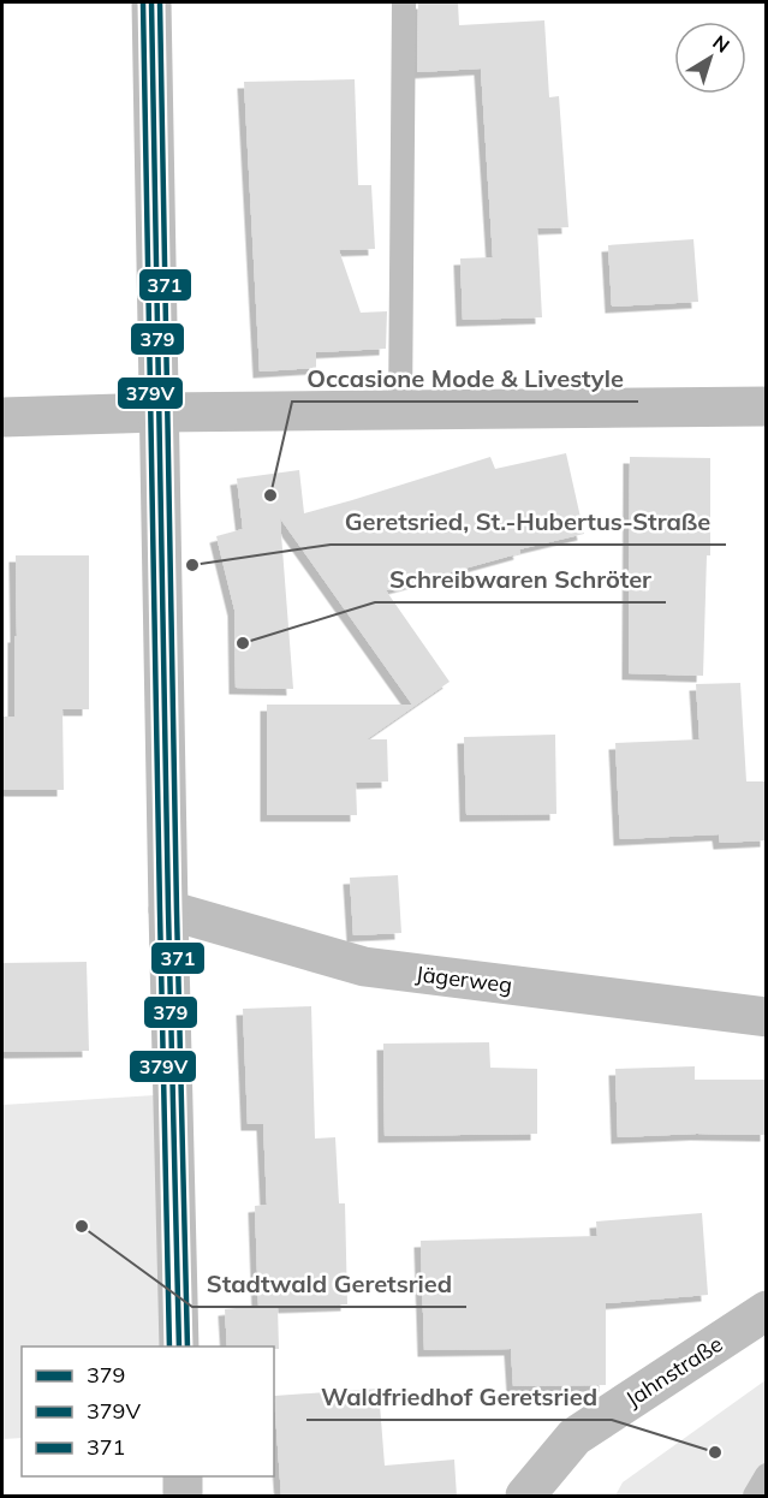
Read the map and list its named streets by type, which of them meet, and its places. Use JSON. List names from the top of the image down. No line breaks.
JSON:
{"streets":{"street":["Jägerweg","Jahnstraße"]},"places":["Occasione Mode & Livestyle","Geretsried, St.-Hubertus-Straße","Schreibwaren Schröter","Stadtwald Geretsried","Waldfriedhof Geretsried"],"lines":["transit line 379","transit line 379V","transit line 371"],"legend":["379","379V","371"],"north":"top right"}
